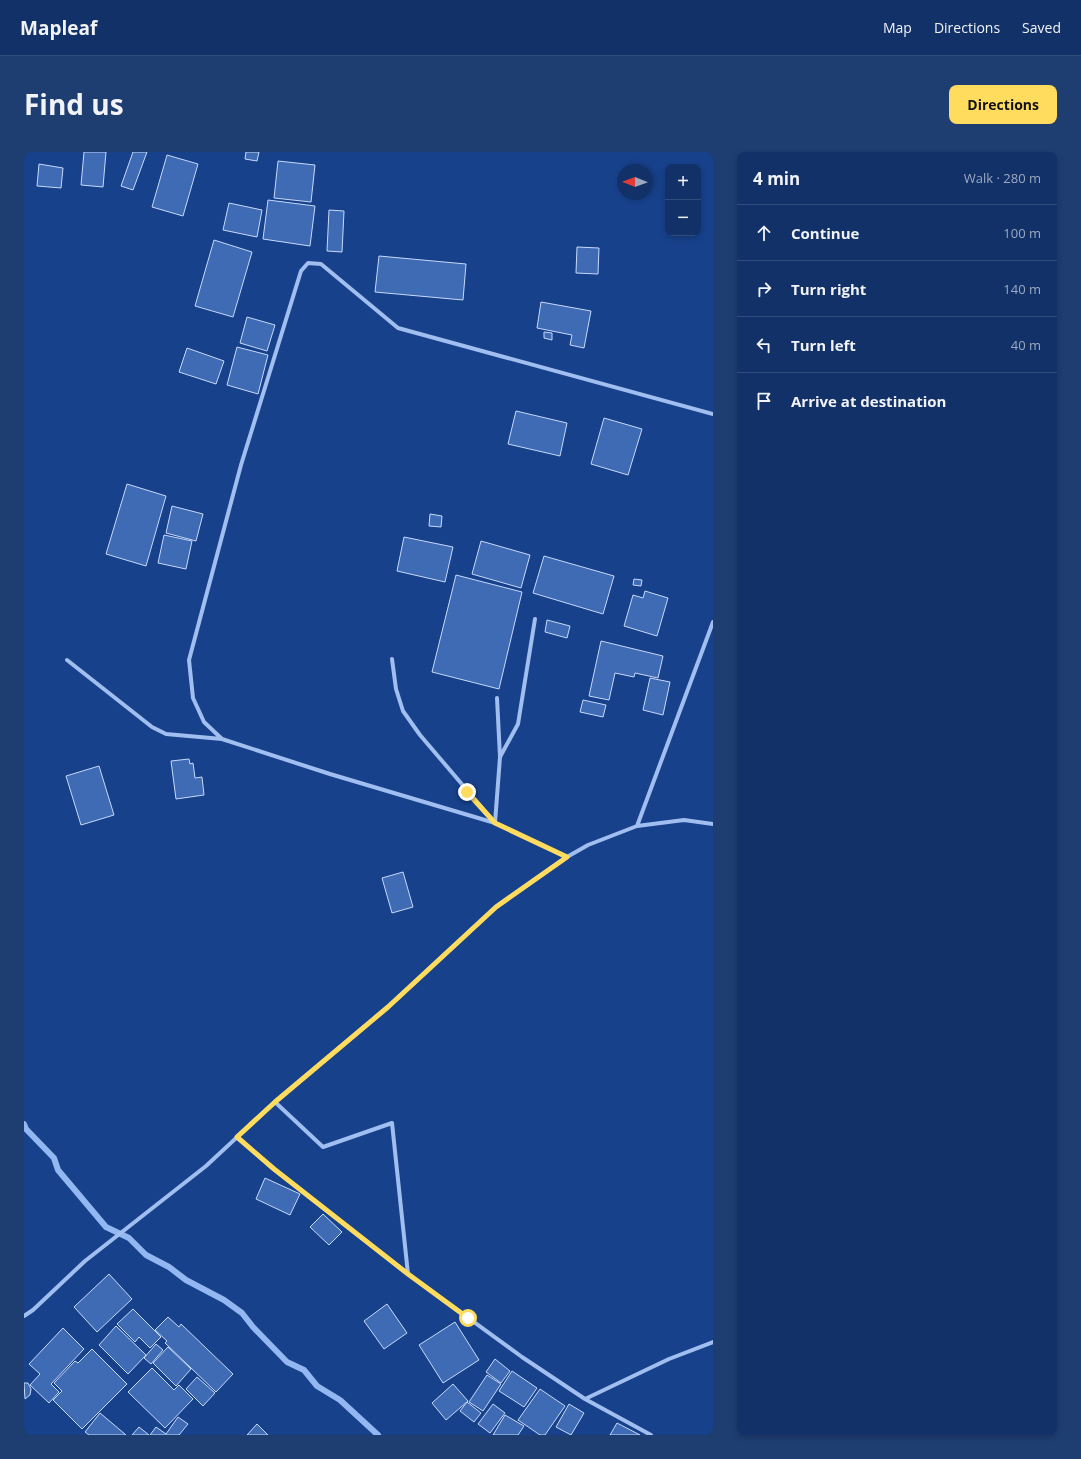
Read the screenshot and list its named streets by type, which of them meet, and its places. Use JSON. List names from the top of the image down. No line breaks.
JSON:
{"north":"left","page":{"header":"Mapleaf","nav":["Map","Directions","Saved"],"title":"Find us","buttons":"Directions","heading":["4 min","Walk · 280 m"],"map_buttons":["+","−"],"list":[["Continue","100 m"],["Turn right","140 m"],["Turn left","40 m"],"Arrive at destination"]}}
